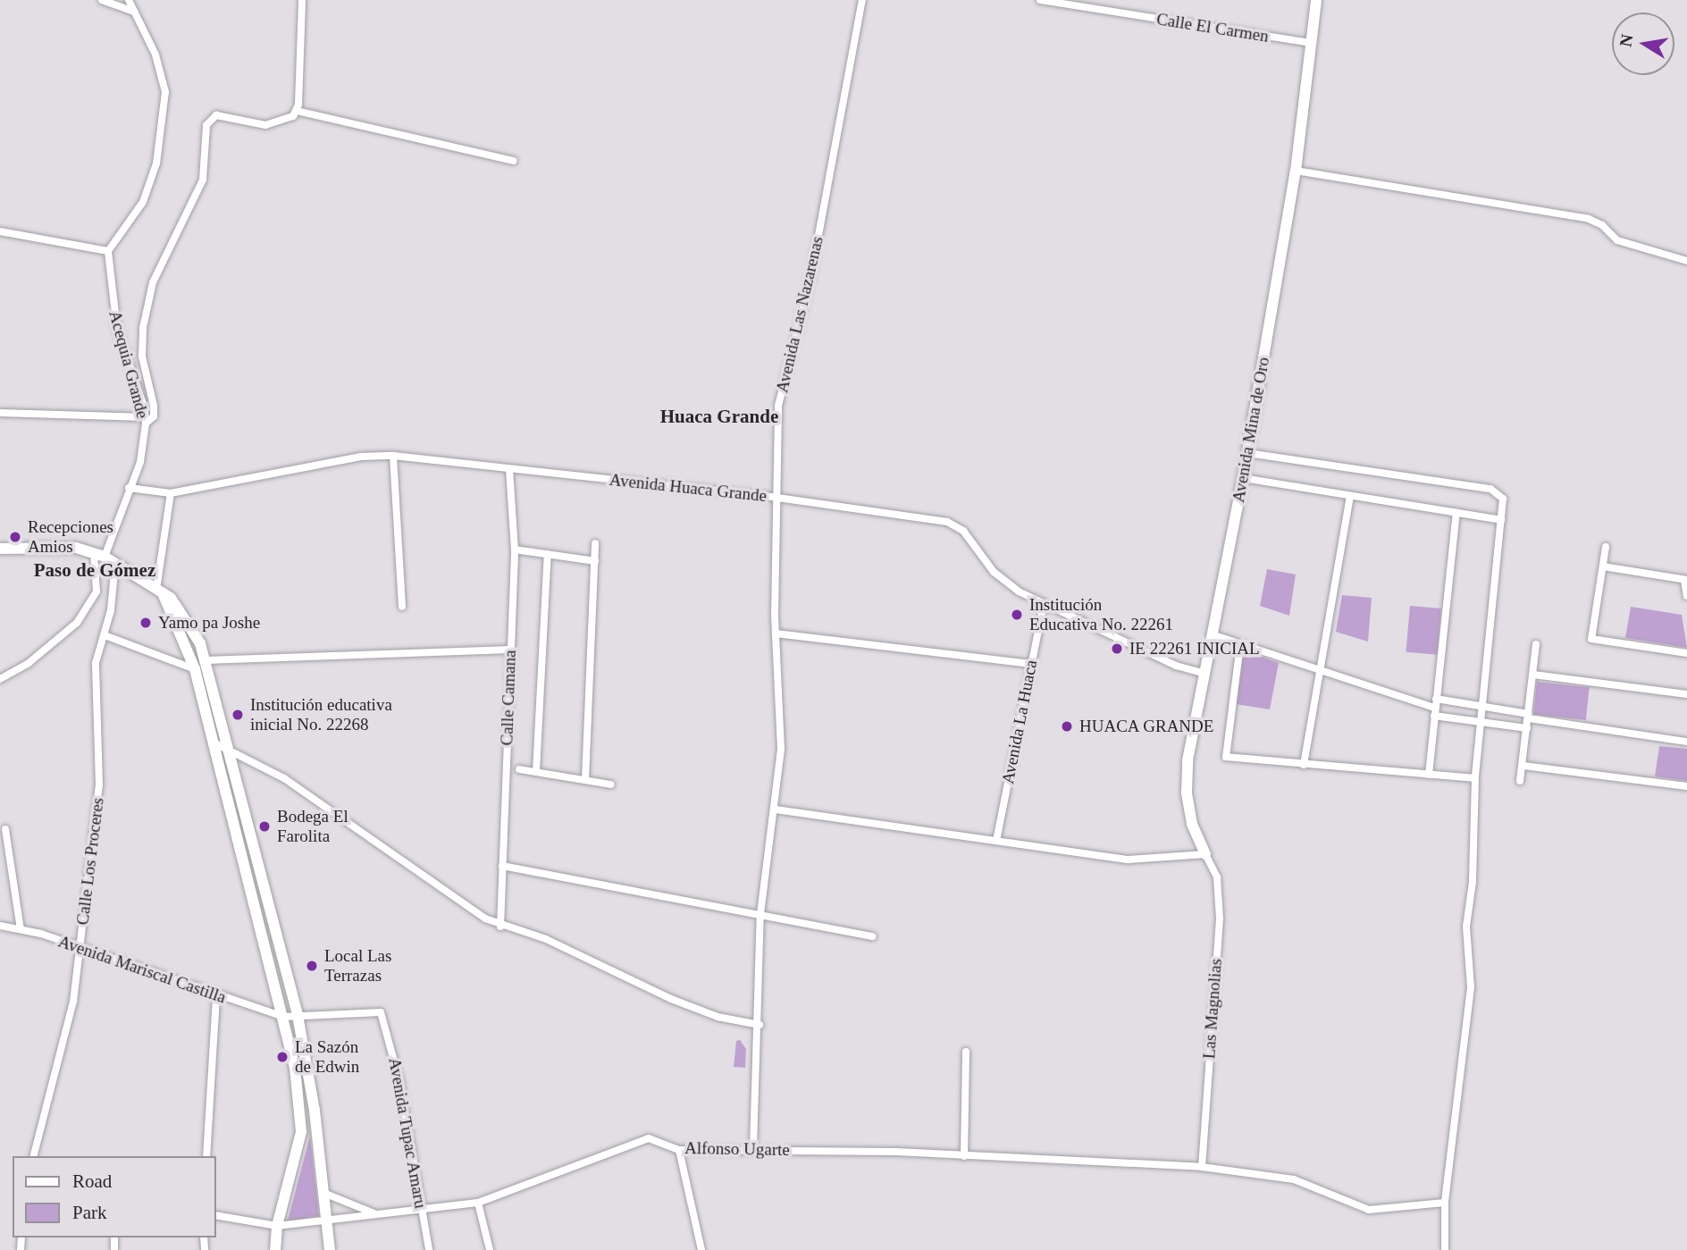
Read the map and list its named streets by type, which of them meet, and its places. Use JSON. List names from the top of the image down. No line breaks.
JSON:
{"streets":{"main road":["Avenida Mina de Oro"],"street":["Calle El Carmen","Avenida Las Nazarenas","Acequia Grande","Avenida Huaca Grande","Calle Camana","Avenida La Huaca","Calle Los Proceres","Avenida Mariscal Castilla","Las Magnolias","Avenida Tupac Amaru","Alfonso Ugarte"]},"crossings":[["Calle El Carmen","Avenida Mina de Oro"],["Avenida Las Nazarenas","Avenida Huaca Grande"],["Avenida Las Nazarenas","Alfonso Ugarte"],["Acequia Grande","Avenida Huaca Grande"],["Acequia Grande","Calle Los Proceres"],["Avenida Mina de Oro","Avenida Huaca Grande"],["Avenida Mina de Oro","Las Magnolias"],["Avenida Huaca Grande","Calle Camana"],["Avenida Huaca Grande","Avenida La Huaca"],["Calle Los Proceres","Avenida Mariscal Castilla"],["Las Magnolias","Alfonso Ugarte"],["Avenida Tupac Amaru","Alfonso Ugarte"]],"districts":["Huaca Grande","Paso de Gómez"],"places":["Recepciones Amios","Institución Educativa No. 22261","Yamo pa Joshe","IE 22261 INICIAL","Institución educativa inicial No. 22268","HUACA GRANDE","Bodega El Farolita","Local Las Terrazas","La Sazón de Edwin"],"legend":["Road","Park"],"north":"left"}
